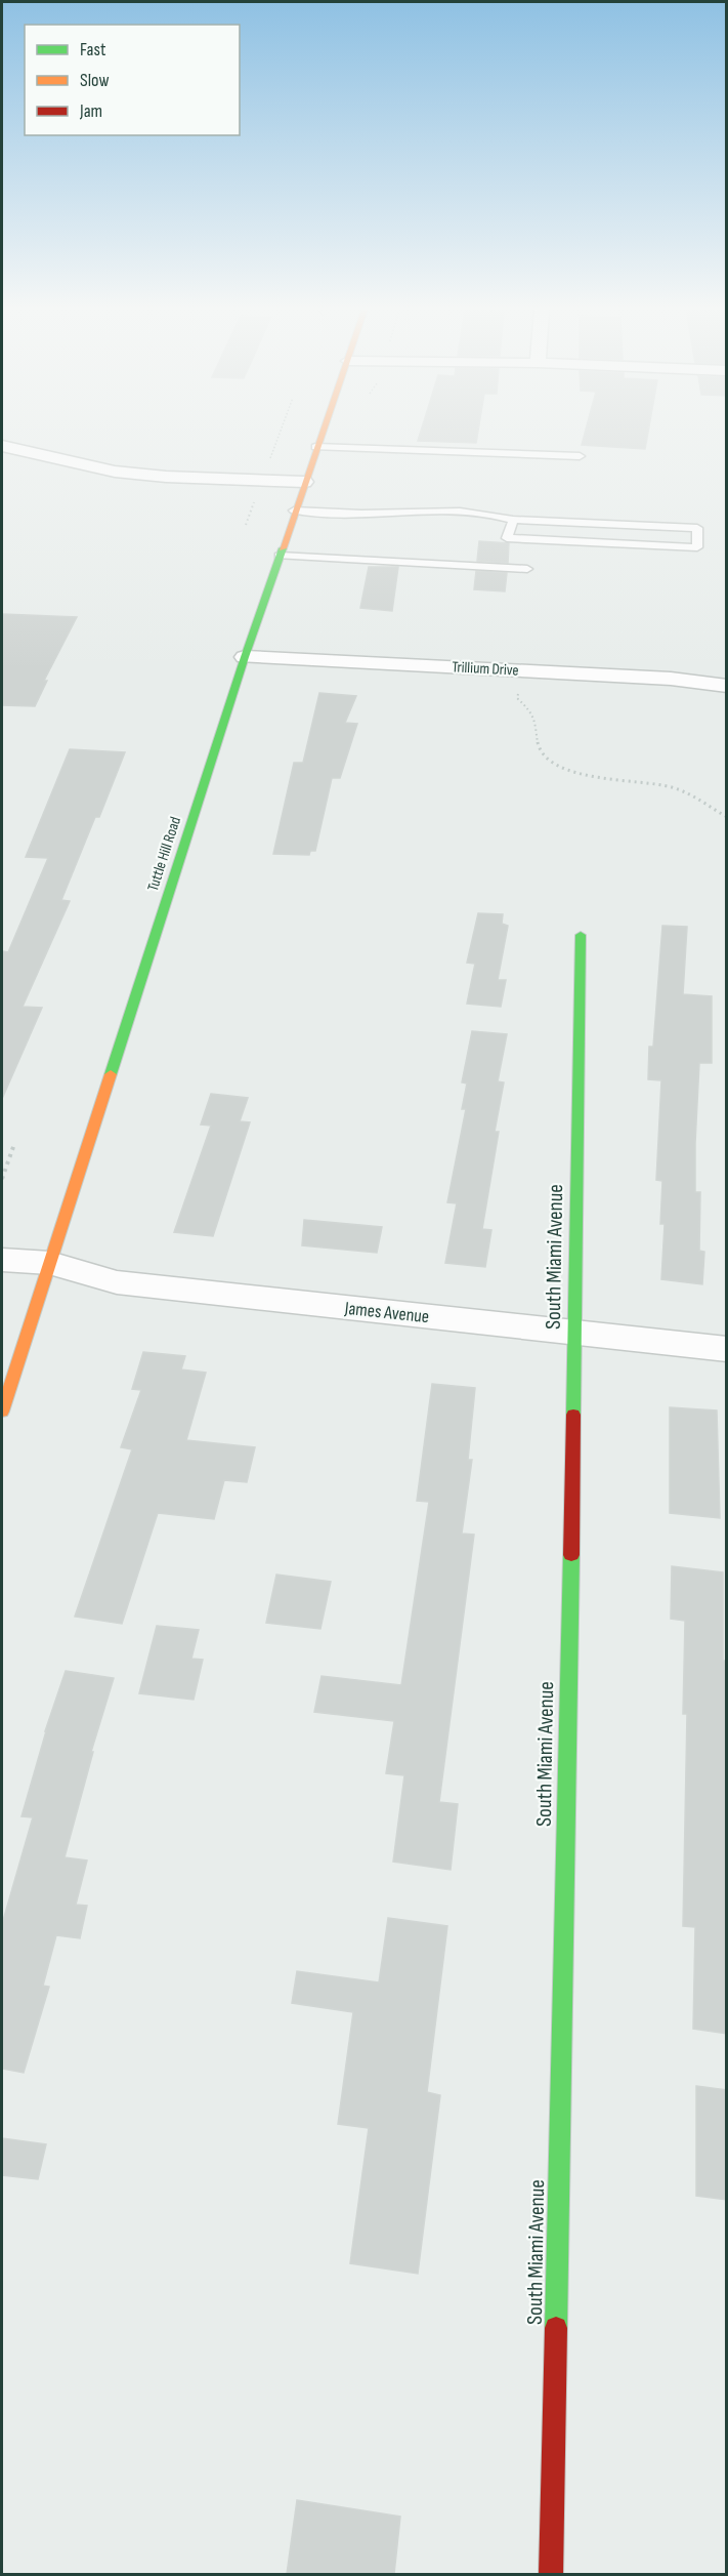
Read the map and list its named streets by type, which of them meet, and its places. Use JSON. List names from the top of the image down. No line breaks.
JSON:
{"streets":{"main road":["Tuttle Hill Road","South Miami Avenue"],"street":["Trillium Drive","James Avenue"]},"crossings":[["Trillium Drive","Tuttle Hill Road"],["Tuttle Hill Road","James Avenue"],["South Miami Avenue","James Avenue"]],"legend":["Fast","Slow","Jam"]}
